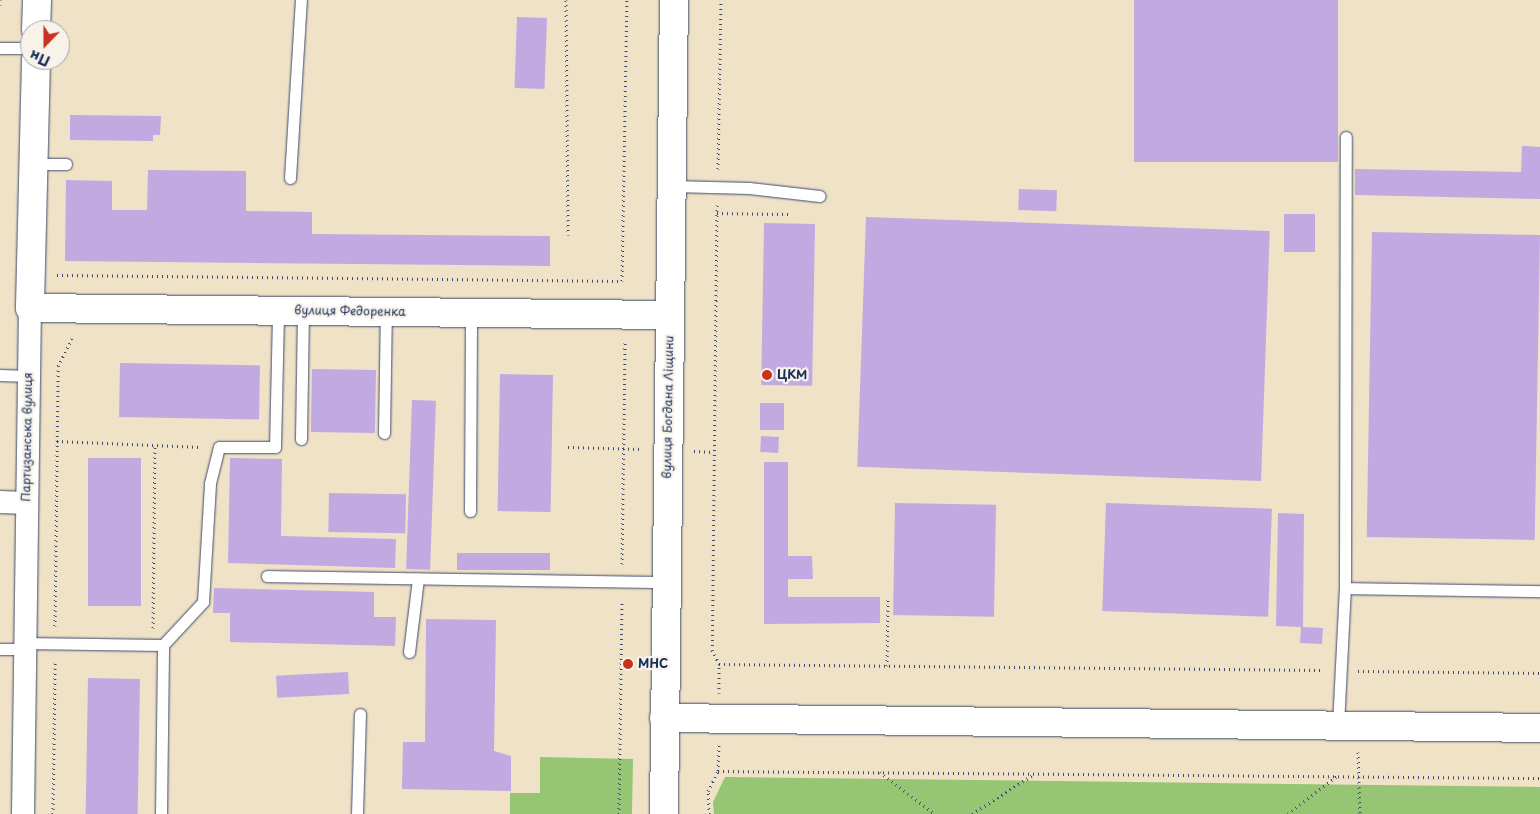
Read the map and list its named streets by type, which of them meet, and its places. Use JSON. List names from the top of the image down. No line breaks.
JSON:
{"streets":{"street":["вулиця Федоренка","вулиця Богдана Ліщини","Партизанська вулиця"]},"crossings":[["вулиця Федоренка","вулиця Богдана Ліщини"],["вулиця Федоренка","Партизанська вулиця"]],"places":["ЦКМ","МНС"],"north":"bottom"}
